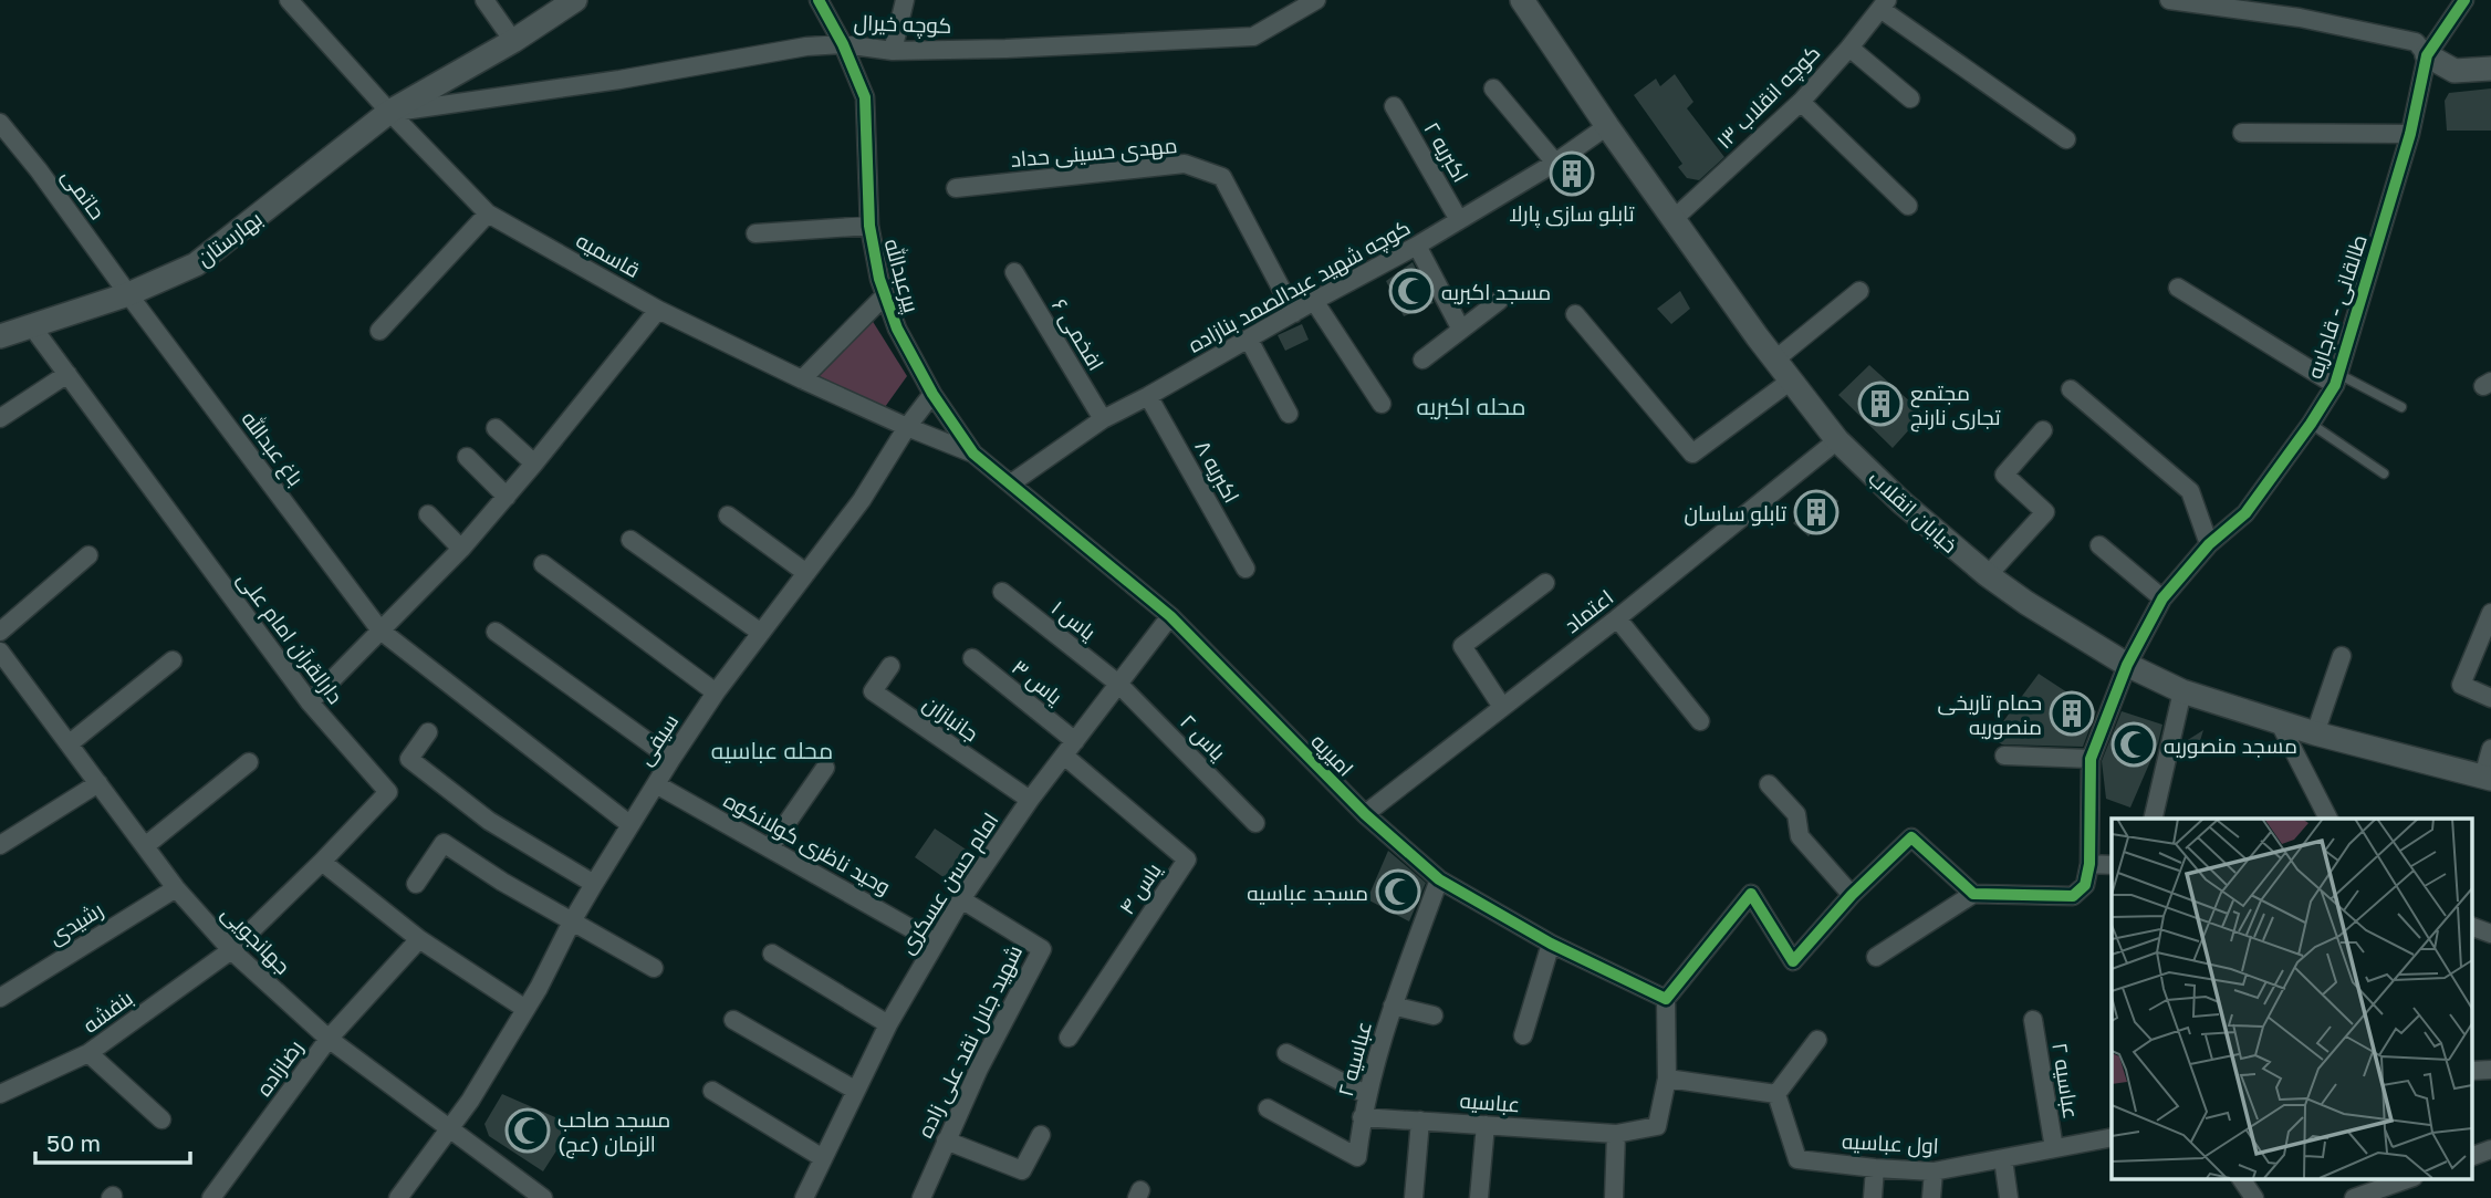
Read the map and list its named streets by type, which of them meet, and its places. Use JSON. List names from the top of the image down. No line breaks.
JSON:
{"streets":{"main road":["بهارستان","خیابان انقلاب"],"street":["کوچه خیرال","کوچه انقلاب ۱۳","مهدی حسینی حداد","اکبریه ۲","حاتمی","قاسمیه","پیرعبدالله","کوچه شهید عبدالصمد بنازاده","طالقانی - قاجاریه","افخمی ۶","باغ عبدالله","اکبریه ۸","اعتماد","یاس ۱","دارالقرآن امام علی","یاس ۳","جانبازان","یاس ۲","سیفی","امیریه","وحید ناظری کولانکوه","امام حسن عسکری","یاس ۴","رشیدی","جهانجویی","بنفشه","شهید جلال نقد علی زاده","عباسیه ۲","رضازاده","عباسیه","اول عباسیه"]},"crossings":[["کوچه خیرال","بهارستان"],["کوچه خیرال","قاسمیه"],["کوچه خیرال","پیرعبدالله"],["کوچه انقلاب ۱۳","خیابان انقلاب"],["مهدی حسینی حداد","کوچه شهید عبدالصمد بنازاده"],["اکبریه ۲","کوچه شهید عبدالصمد بنازاده"],["حاتمی","بهارستان"],["حاتمی","باغ عبدالله"],["بهارستان","قاسمیه"],["بهارستان","باغ عبدالله"],["بهارستان","دارالقرآن امام علی"],["قاسمیه","پیرعبدالله"],["قاسمیه","سیفی"],["پیرعبدالله","کوچه شهید عبدالصمد بنازاده"],["پیرعبدالله","سیفی"],["پیرعبدالله","امیریه"],["کوچه شهید عبدالصمد بنازاده","افخمی ۶"],["کوچه شهید عبدالصمد بنازاده","اکبریه ۸"],["کوچه شهید عبدالصمد بنازاده","خیابان انقلاب"],["کوچه شهید عبدالصمد بنازاده","امیریه"],["طالقانی - قاجاریه","خیابان انقلاب"],["باغ عبدالله","سیفی"],["خیابان انقلاب","اعتماد"],["اعتماد","امیریه"],["یاس ۱","یاس ۲"],["یاس ۱","امام حسن عسکری"],["دارالقرآن امام علی","جهانجویی"],["دارالقرآن امام علی","بنفشه"],["یاس ۳","امام حسن عسکری"],["جانبازان","امام حسن عسکری"],["یاس ۲","امام حسن عسکری"],["سیفی","وحید ناظری کولانکوه"],["سیفی","جهانجویی"],["امیریه","امام حسن عسکری"],["امیریه","عباسیه ۲"],["امیریه","عباسیه"],["وحید ناظری کولانکوه","امام حسن عسکری"],["امام حسن عسکری","یاس ۴"],["امام حسن عسکری","شهید جلال نقد علی زاده"],["رشیدی","جهانجویی"],["جهانجویی","بنفشه"],["جهانجویی","رضازاده"],["عباسیه ۲","عباسیه"],["عباسیه ۲","اول عباسیه"]],"districts":["محله اکبریه","محله عباسیه"],"places":{"building":["تابلو سازی پارلا","مجتمع تجاری نارنج","تابلو ساسان","حمام تاریخی منصوریه"],"mosque":["مسجد اکبریه","مسجد منصوریه","مسجد عباسیه","مسجد صاحب الزمان (عج)"]},"scale_bar":"50 m"}
